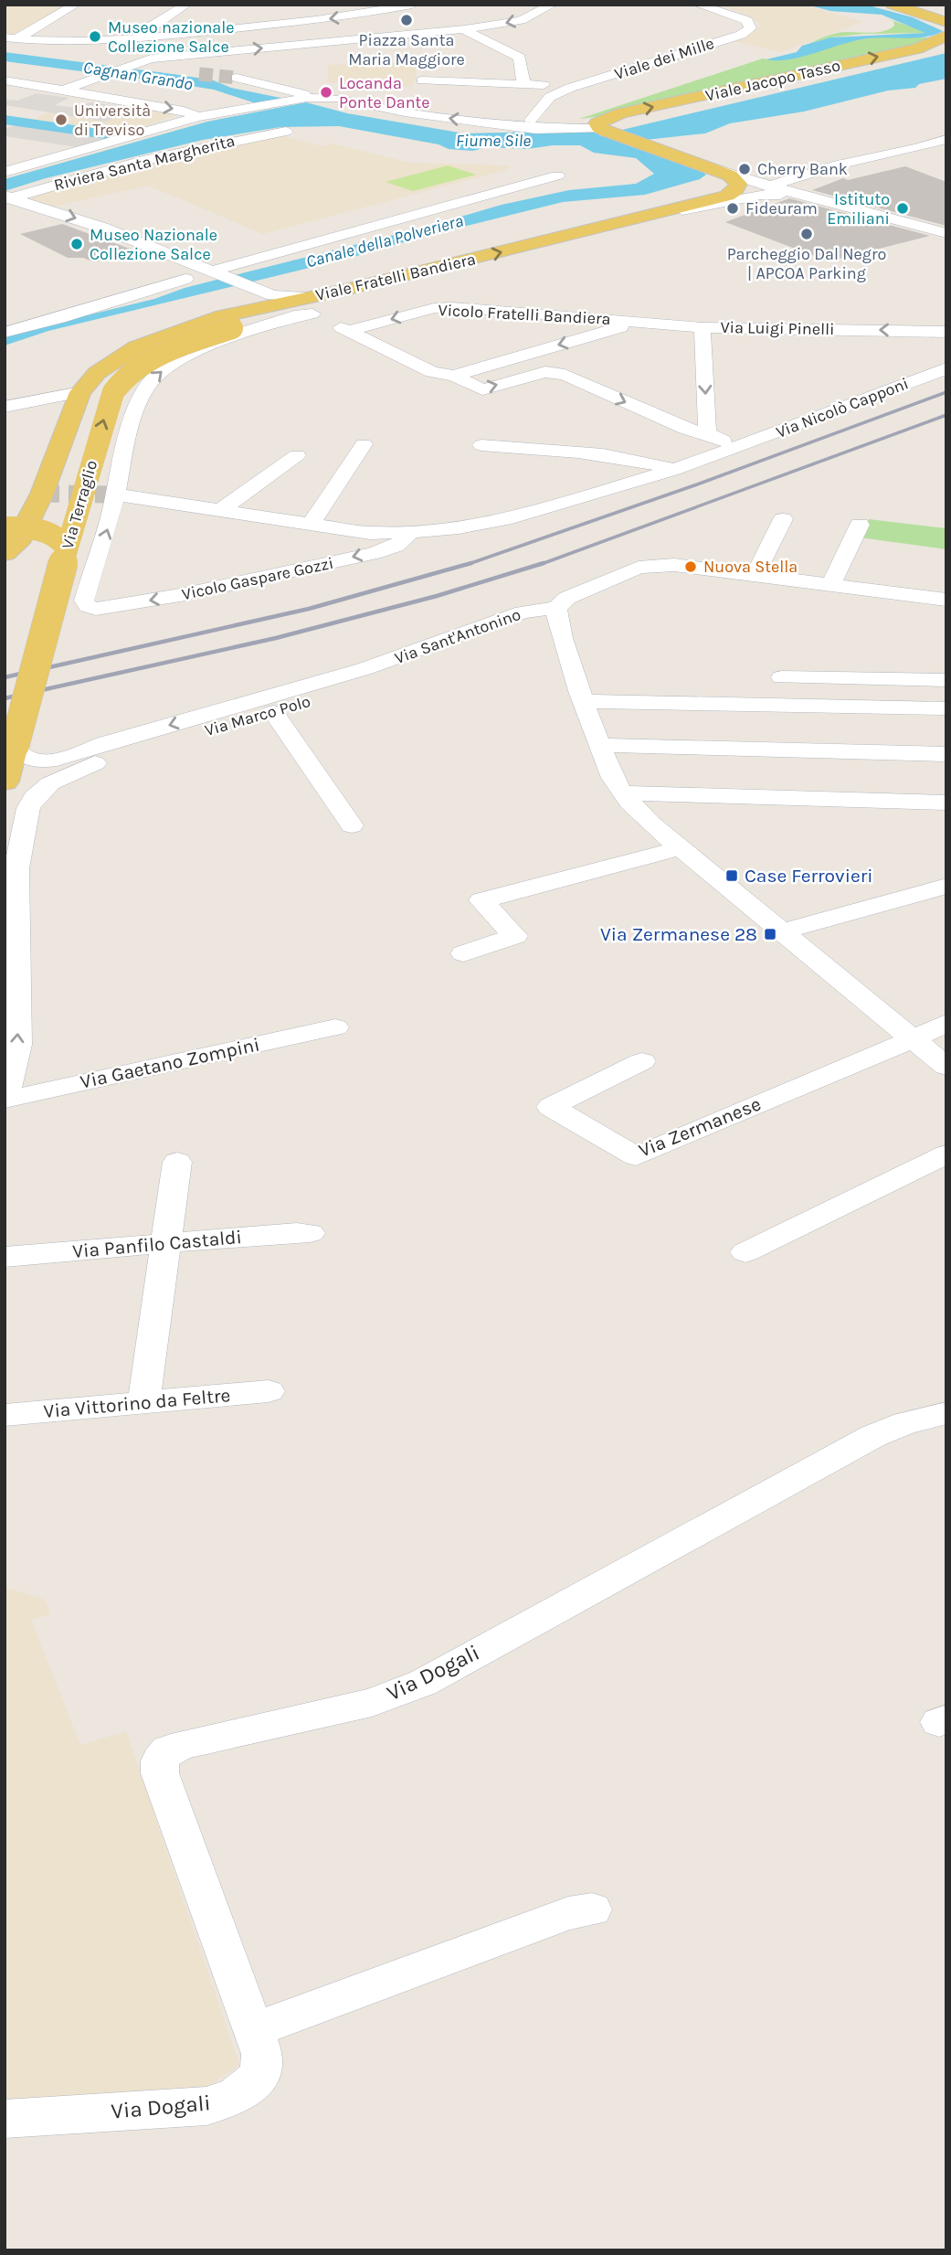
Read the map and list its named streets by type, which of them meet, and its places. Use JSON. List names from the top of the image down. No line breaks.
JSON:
{"streets":{"main road":["Viale Jacopo Tasso","Viale Fratelli Bandiera","Via Terraglio"],"street":["Viale dei Mille","Riviera Santa Margherita","Vicolo Fratelli Bandiera","Via Luigi Pinelli","Via Nicolò Capponi","Vicolo Gaspare Gozzi","Via Sant'Antonino","Via Marco Polo","Via Gaetano Zompini","Via Zermanese","Via Panfilo Castaldi","Via Vittorino da Feltre","Via Dogali"]},"crossings":[["Viale dei Mille","Viale Jacopo Tasso"],["Viale Jacopo Tasso","Viale Fratelli Bandiera"],["Viale Fratelli Bandiera","Via Terraglio"],["Viale Fratelli Bandiera","Vicolo Gaspare Gozzi"],["Vicolo Fratelli Bandiera","Via Luigi Pinelli"],["Via Terraglio","Via Sant'Antonino"],["Via Sant'Antonino","Via Marco Polo"]],"one_way":["Viale Jacopo Tasso","Viale Fratelli Bandiera","Via Terraglio"],"water":["Cagnan Grando","Fiume Sile","Canale della Polveriera"],"places":{"other":["Piazza Santa Maria Maggiore","Museo nazionale Collezione Salce","Locanda Ponte Dante","Università di Treviso","Cherry Bank","Fideuram","Istituto Emiliani","Parcheggio Dal Negro | APCOA Parking","Museo Nazionale Collezione Salce","Nuova Stella"],"transit":["Case Ferrovieri","Via Zermanese 28"]}}
